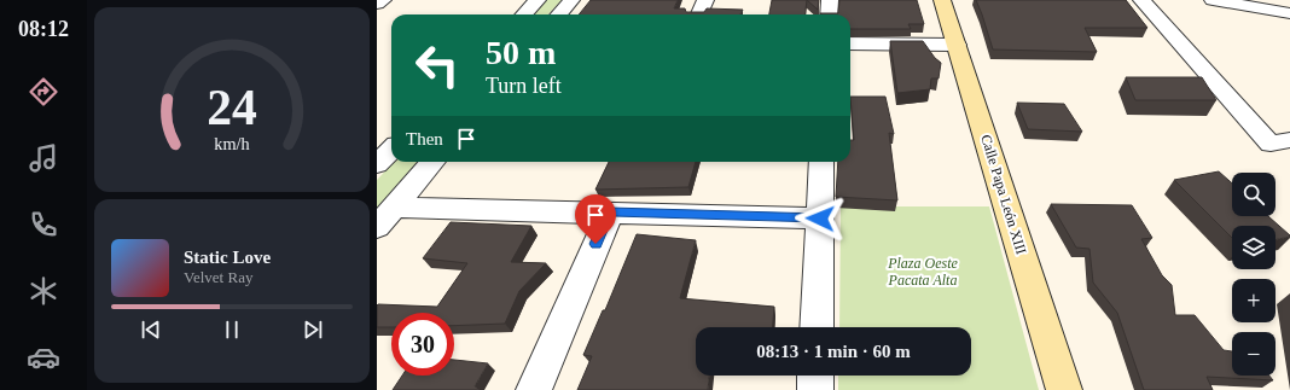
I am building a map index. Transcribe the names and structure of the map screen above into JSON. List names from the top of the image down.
{
  "streets": {
    "street": ["Calle Papa León XIII"]
  },
  "parks": ["Plaza Oeste Pacata Alta"],
  "page": {
    "tabs": "08:12",
    "turn": ["50 m", "Turn left"],
    "then": "Then",
    "map_buttons": ["+", "−"],
    "song": ["Static Love", "Velvet Ray"],
    "limit": "30",
    "trip": "08:13 · 1 min · 60 m",
    "gauge": ["24", "km/h"]
  }
}
